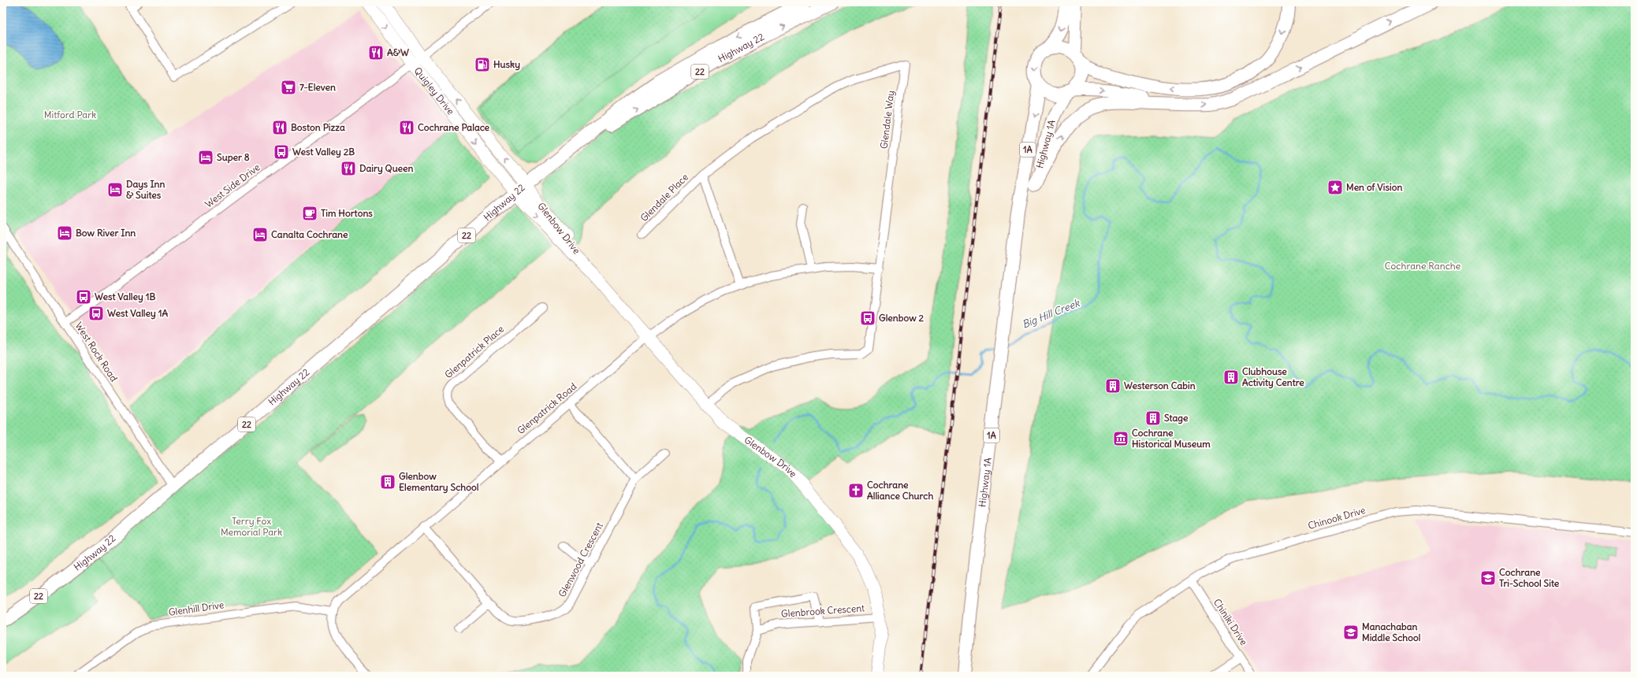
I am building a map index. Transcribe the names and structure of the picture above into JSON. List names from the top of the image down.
{
  "streets": {
    "main road": [
      "Highway 22",
      "22",
      "Highway 1A",
      "1A"
    ],
    "street": [
      "Quigley Drive",
      "Glendale Way",
      "West Side Drive",
      "Glendale Place",
      "Glenbow Drive",
      "West Rock Road",
      "Glenpatrick Place",
      "Glenpatrick Road",
      "Chinook Drive",
      "Glenwood Crescent",
      "Glenhill Drive",
      "Glenbrook Crescent",
      "Chiniki Drive"
    ]
  },
  "crossings": [
    ["Highway 22", "Quigley Drive"],
    ["Highway 22", "Glenbow Drive"],
    ["Highway 22", "West Rock Road"],
    ["Quigley Drive", "West Side Drive"],
    ["Quigley Drive", "Glenbow Drive"],
    ["Glendale Way", "Glendale Place"],
    ["Glendale Way", "Glenbow Drive"],
    ["Glendale Way", "Glenpatrick Road"],
    ["West Side Drive", "West Rock Road"],
    ["Glenbow Drive", "Glenpatrick Road"],
    ["Glenbow Drive", "Glenbrook Crescent"],
    ["Glenpatrick Place", "Glenpatrick Road"],
    ["Glenpatrick Road", "Glenwood Crescent"],
    ["Glenpatrick Road", "Glenhill Drive"],
    ["Chinook Drive", "Chiniki Drive"]
  ],
  "water": ["Big Hill Creek"],
  "parks": ["Mitford Park", "Cochrane Ranche", "Terry Fox Memorial Park"],
  "places": {
    "restaurant": [
      "A&W",
      "Boston Pizza",
      "Cochrane Palace",
      "Dairy Queen"
    ],
    "fuel station": ["Husky"],
    "supermarket": ["7-Eleven"],
    "bus stop": [
      "West Valley 2B",
      "West Valley 1B",
      "West Valley 1A",
      "Glenbow 2"
    ],
    "hotel": [
      "Super 8",
      "Days Inn & Suites",
      "Bow River Inn",
      "Canalta Cochrane"
    ],
    "place": ["Men of Vision"],
    "cafe": ["Tim Hortons"],
    "building": [
      "Clubhouse Activity Centre",
      "Westerson Cabin",
      "Stage",
      "Glenbow Elementary School"
    ],
    "museum": ["Cochrane Historical Museum"],
    "church": ["Cochrane Alliance Church"],
    "school or university": ["Cochrane Tri-School Site", "Manachaban Middle School"]
  }
}
